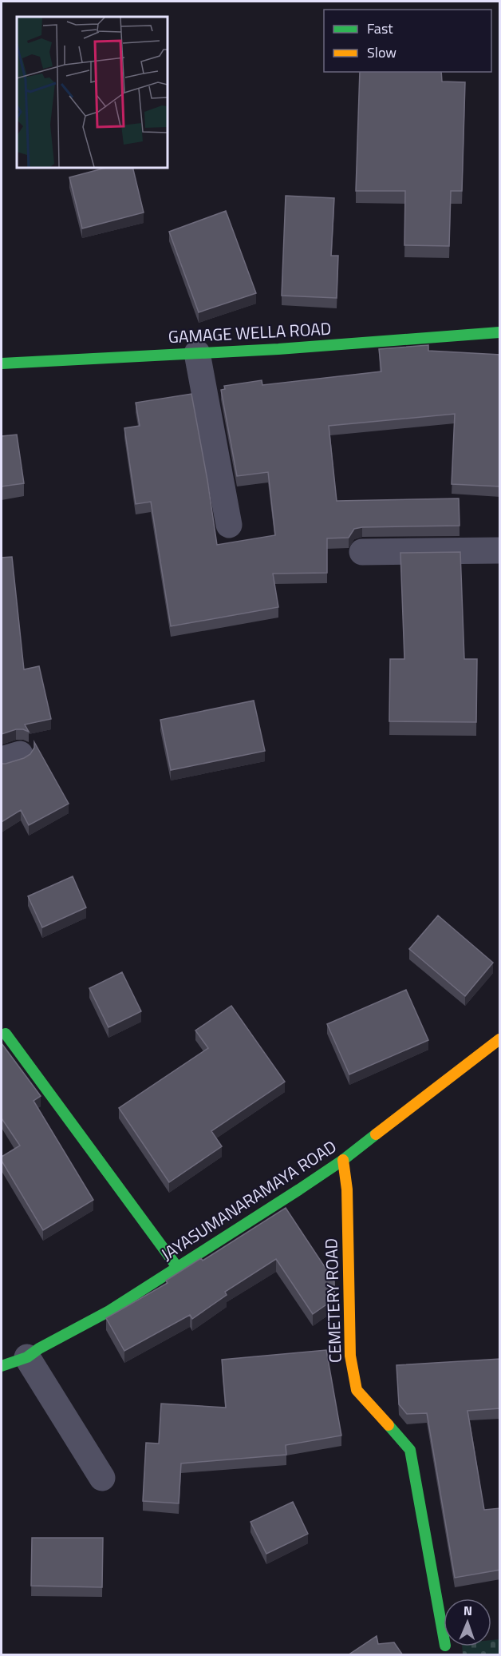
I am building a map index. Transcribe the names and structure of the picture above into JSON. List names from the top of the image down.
{
  "streets": {
    "street": ["GAMAGE WELLA ROAD", "JAYASUMANARAMAYA ROAD", "CEMETERY ROAD"]
  },
  "crossings": [
    ["JAYASUMANARAMAYA ROAD", "CEMETERY ROAD"]
  ],
  "legend": ["Fast", "Slow"],
  "north": "top"
}
